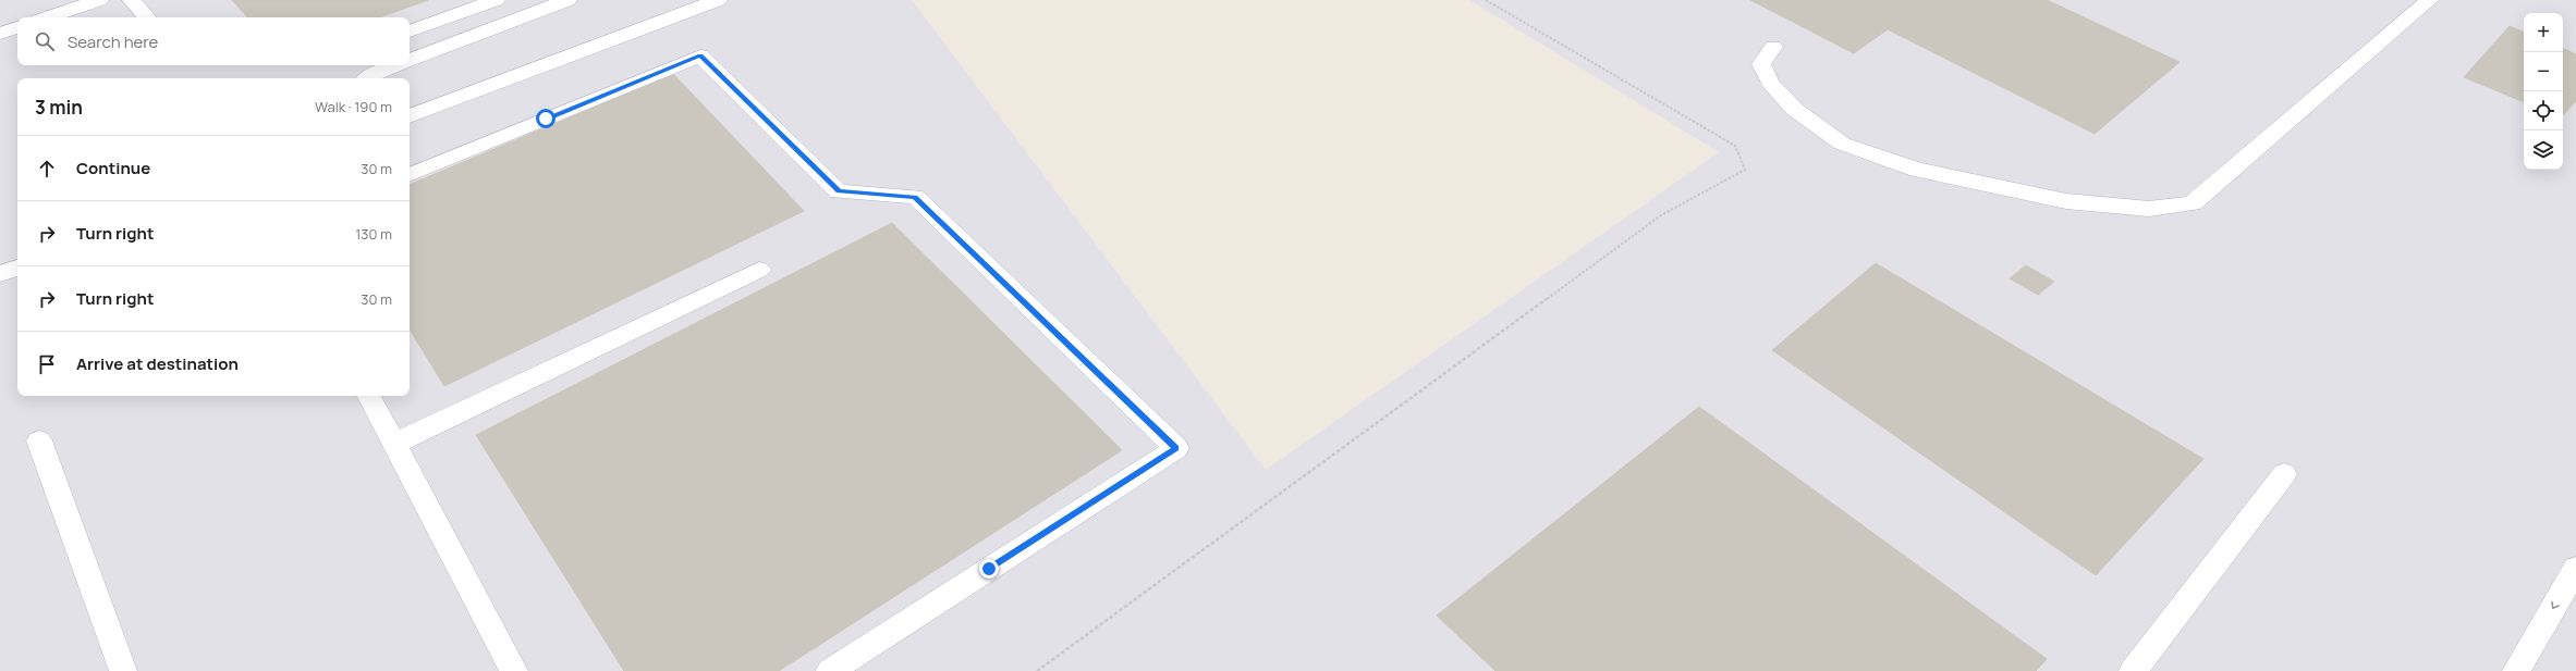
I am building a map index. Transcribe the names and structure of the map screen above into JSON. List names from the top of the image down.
{
  "page": {
    "map_buttons": ["+", "−"],
    "search": "Search here",
    "heading": ["3 min", "Walk · 190 m"],
    "list": [
      ["Continue", "30 m"],
      ["Turn right", "130 m"],
      ["Turn right", "30 m"],
      "Arrive at destination"
    ]
  }
}
